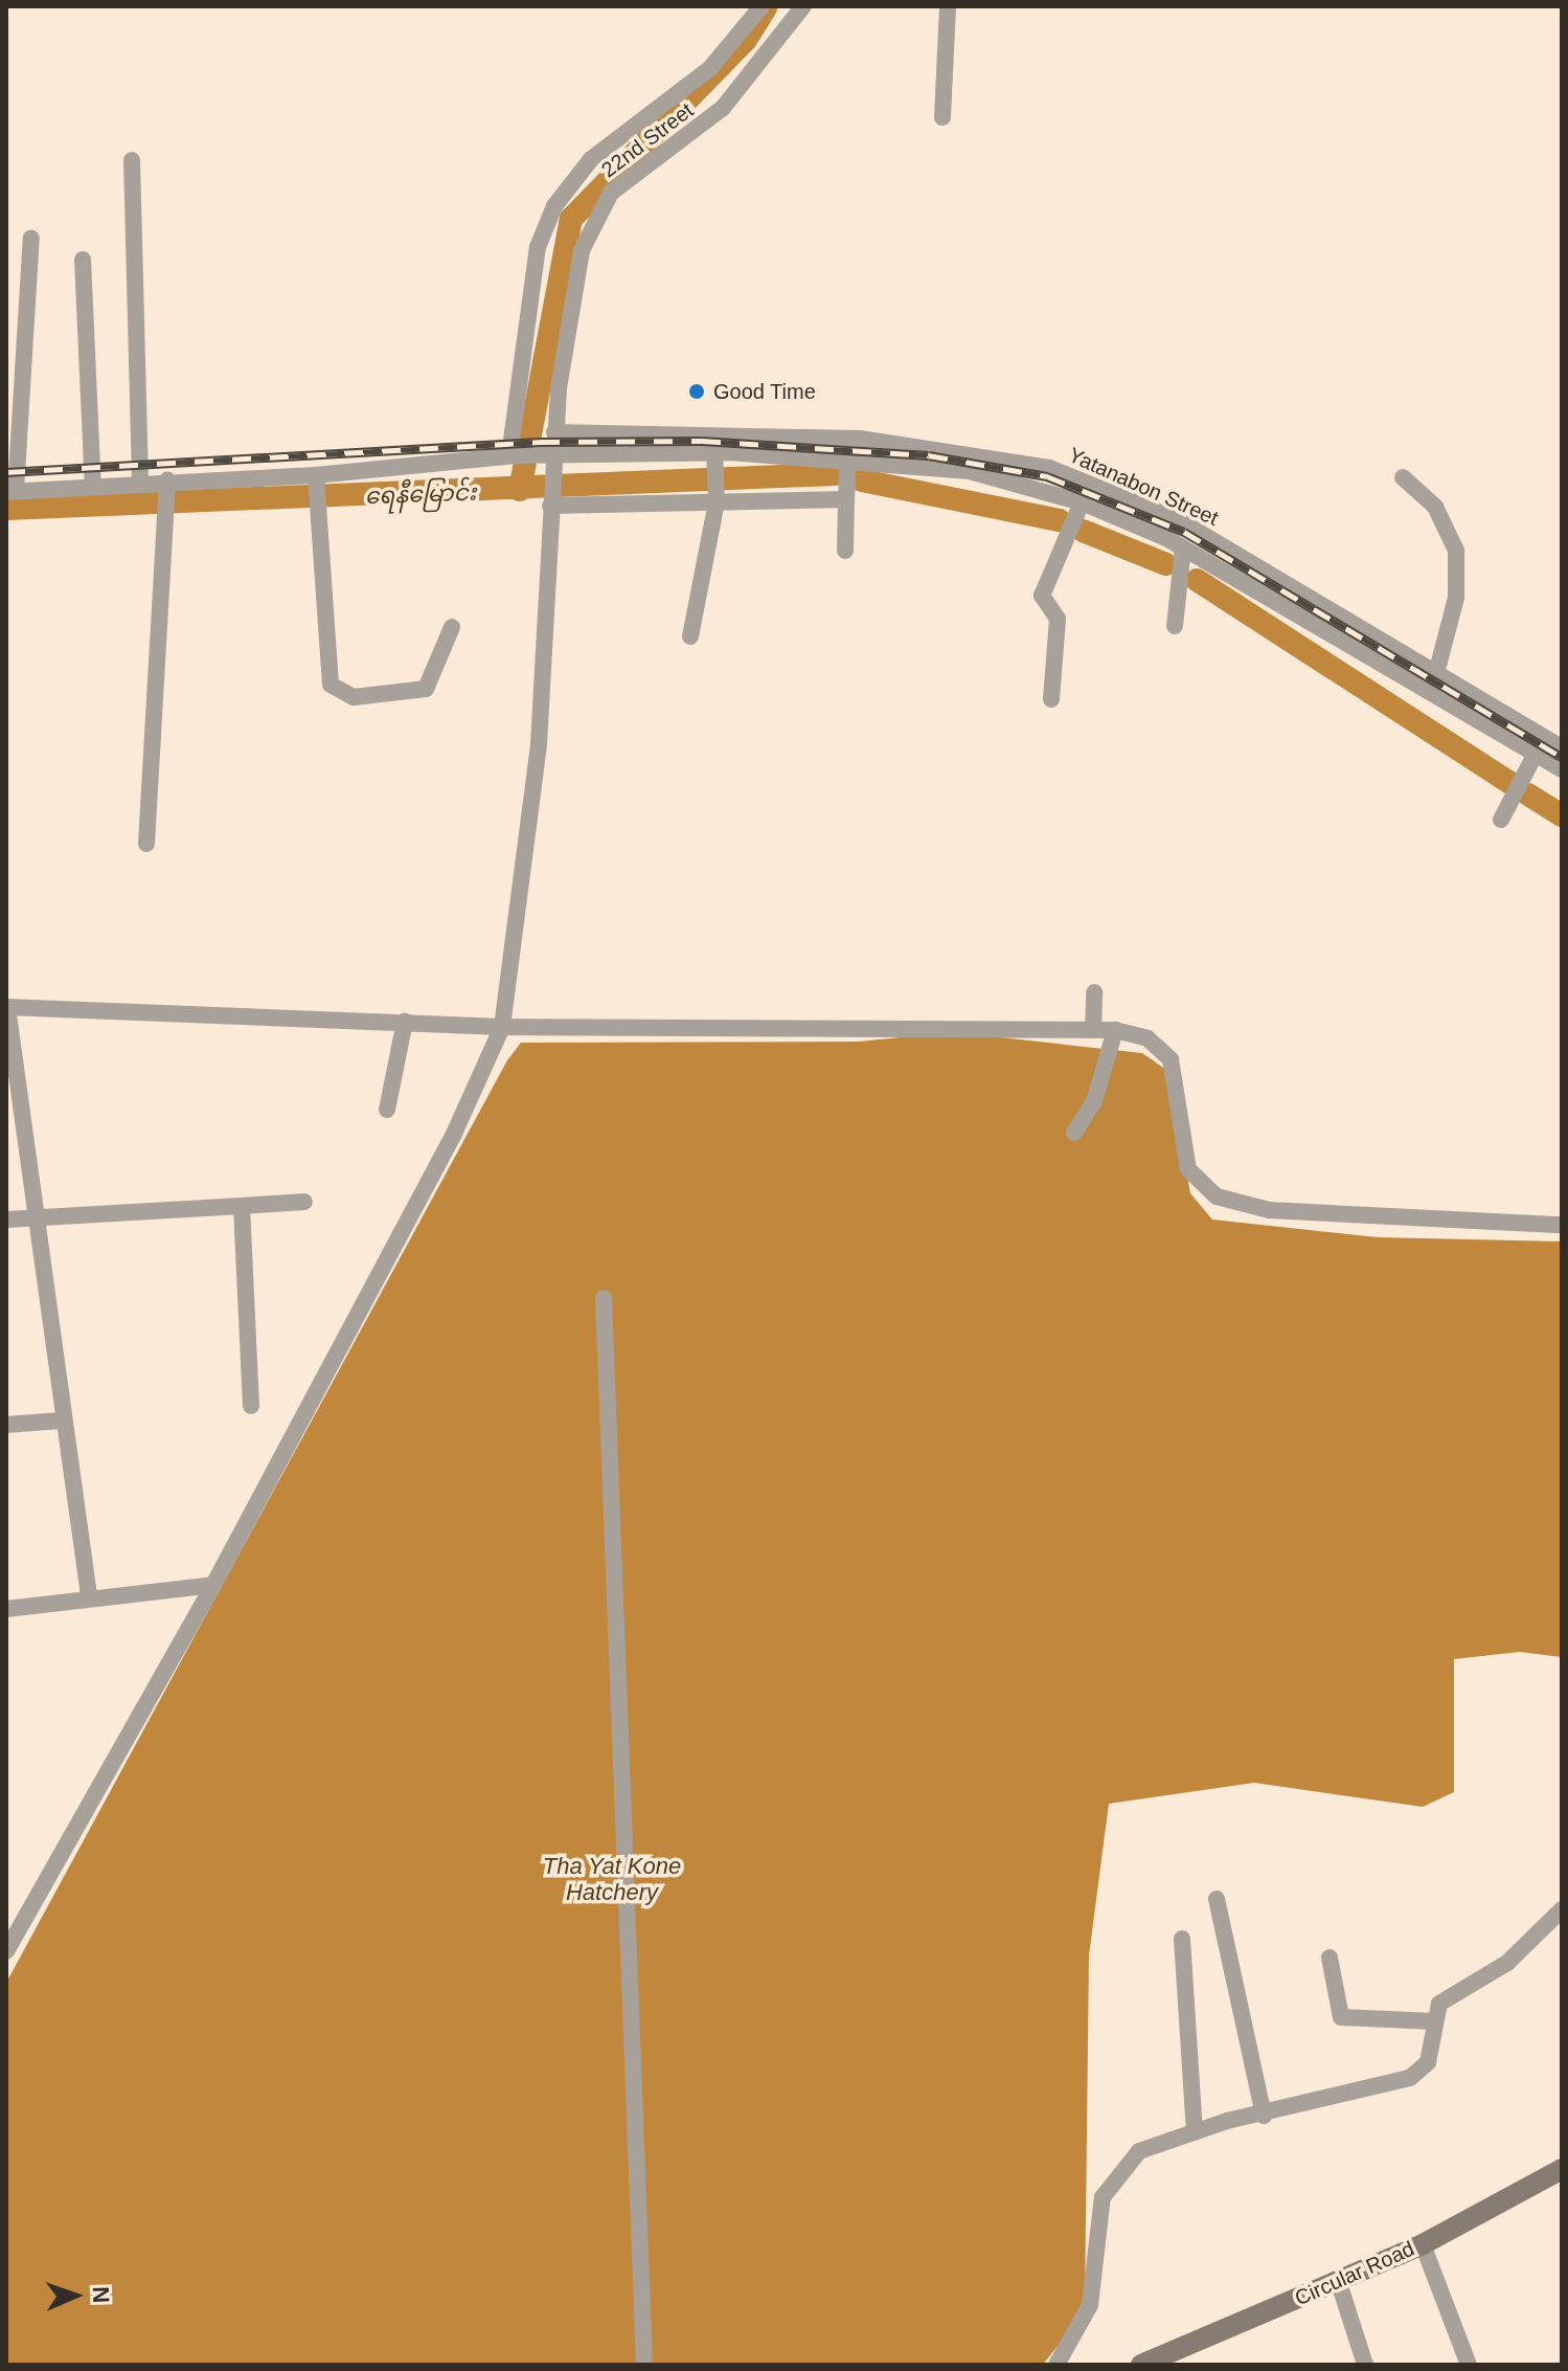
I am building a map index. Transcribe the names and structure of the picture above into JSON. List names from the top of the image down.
{
  "streets": {
    "street": ["22nd Street", "Yatanabon Street", "Circular Road"]
  },
  "crossings": [
    ["22nd Street", "Yatanabon Street"]
  ],
  "water": ["ရေနီမြောင်း", "Tha Yat Kone Hatchery"],
  "places": ["Good Time"],
  "north": "right"
}
